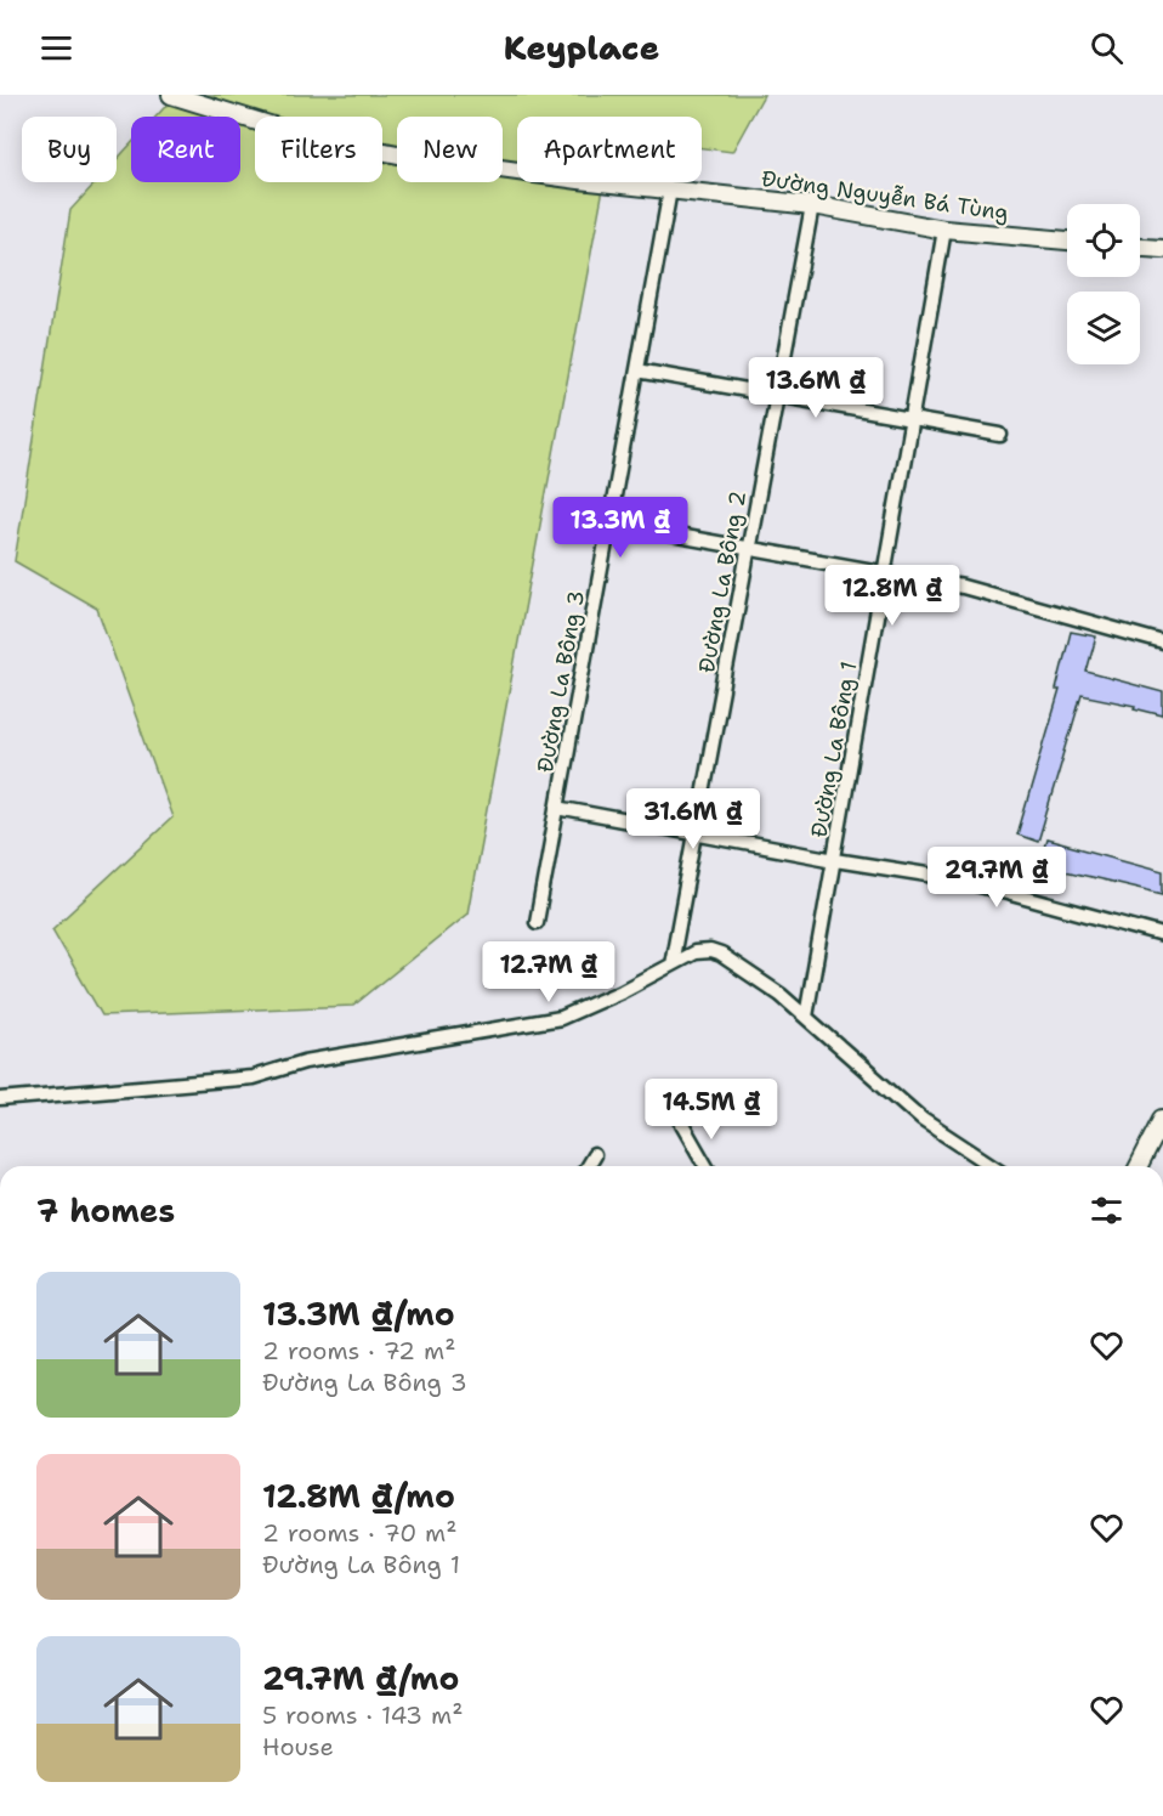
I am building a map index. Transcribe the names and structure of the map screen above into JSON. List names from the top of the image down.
{
  "streets": {
    "main road": ["Đường Nguyễn Bá Tùng"],
    "street": ["Đường La Bông 2", "Đường La Bông 3", "Đường La Bông 1"]
  },
  "crossings": [
    ["Đường Nguyễn Bá Tùng", "Đường La Bông 2"],
    ["Đường Nguyễn Bá Tùng", "Đường La Bông 3"],
    ["Đường Nguyễn Bá Tùng", "Đường La Bông 1"]
  ],
  "page": {
    "header": "Keyplace",
    "chip": [
      "Buy",
      "Rent",
      "Filters",
      "New",
      "Apartment"
    ],
    "price": [
      "13.6M ₫",
      "13.3M ₫",
      "12.8M ₫",
      "31.6M ₫",
      "29.7M ₫",
      "12.7M ₫",
      "14.5M ₫"
    ],
    "heading": "7 homes",
    "list": [
      {
        "name": "13.3M ₫/mo",
        "note": "2 rooms · 72 m² · Đường La Bông 3"
      },
      {
        "name": "12.8M ₫/mo",
        "note": "2 rooms · 70 m² · Đường La Bông 1"
      },
      {
        "name": "29.7M ₫/mo",
        "note": "5 rooms · 143 m² · House"
      }
    ]
  }
}
